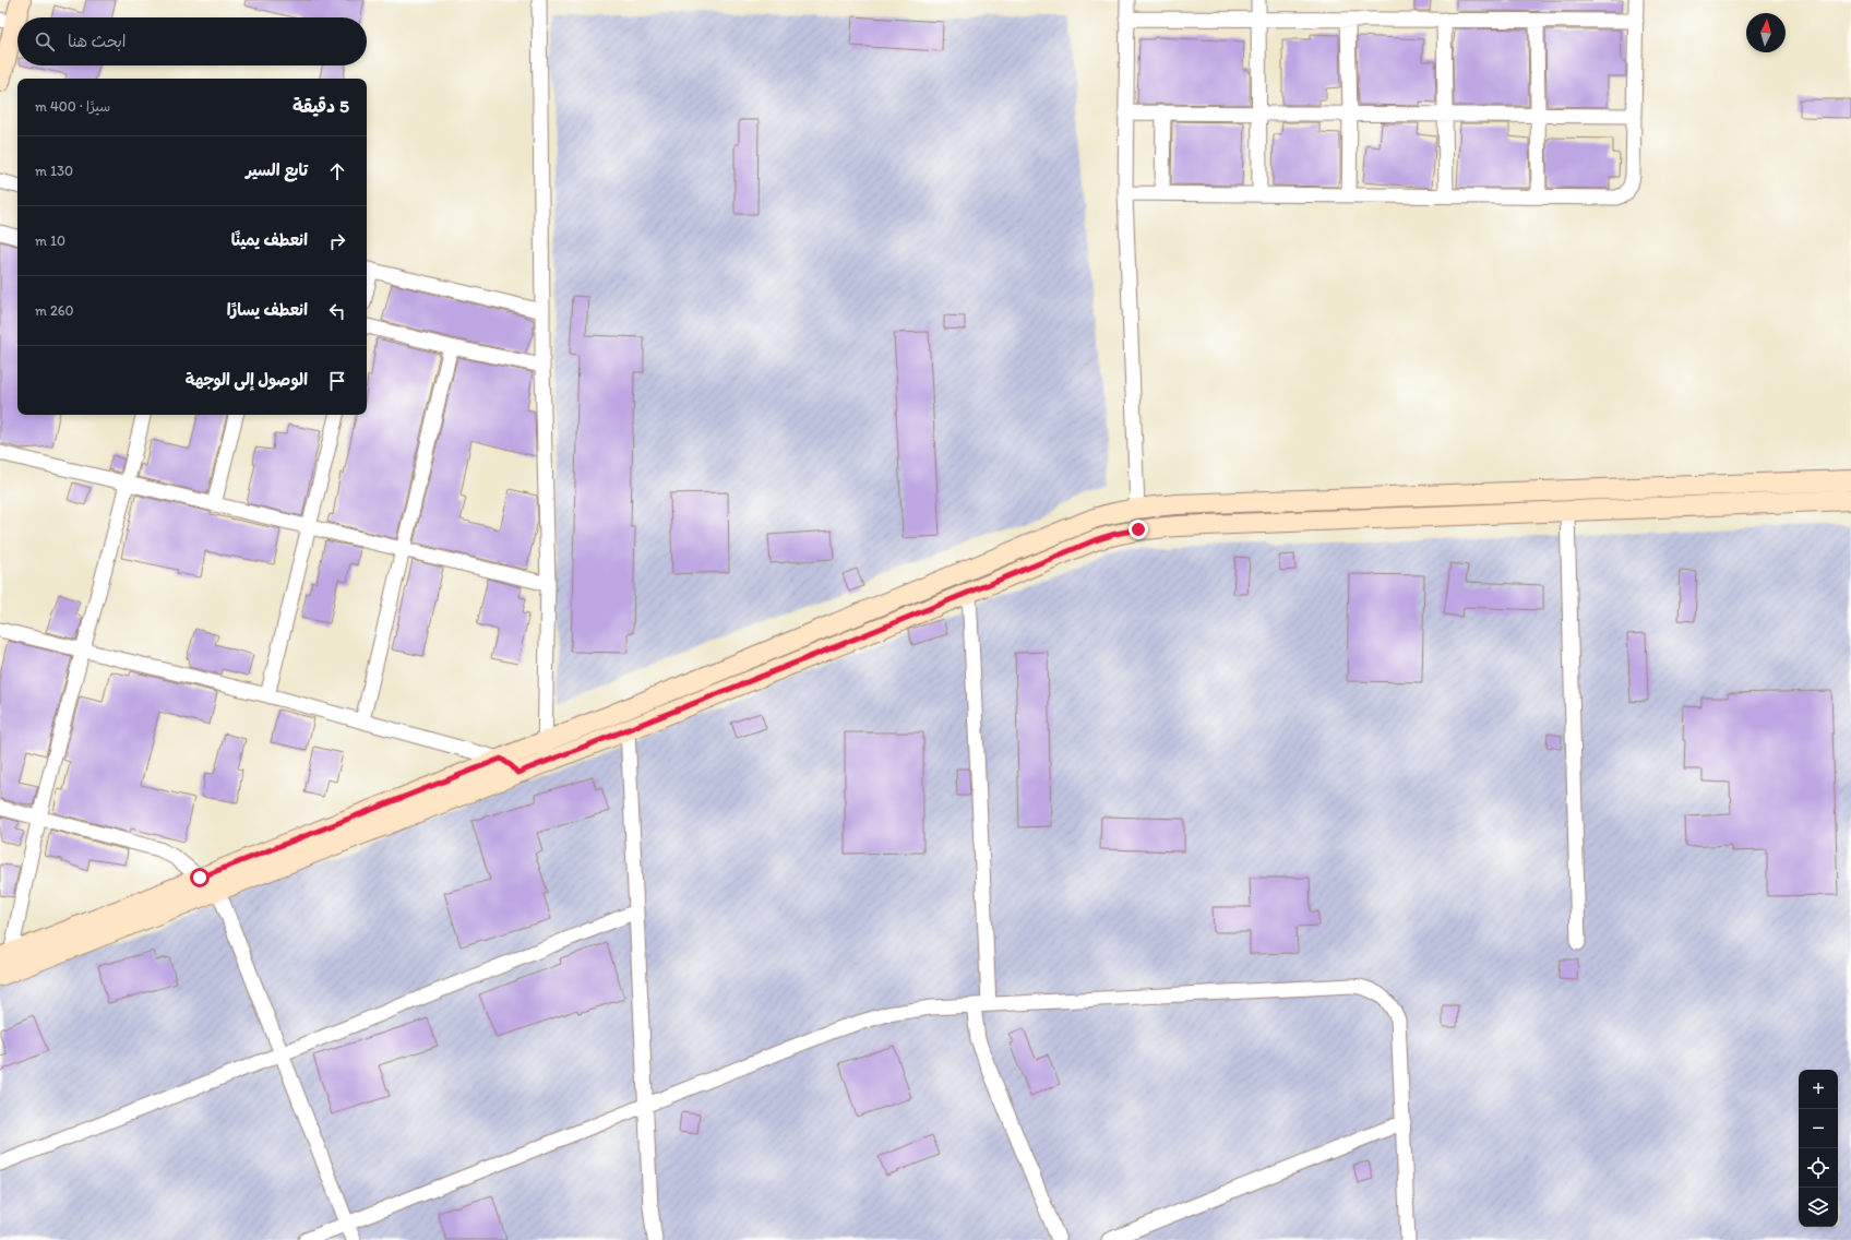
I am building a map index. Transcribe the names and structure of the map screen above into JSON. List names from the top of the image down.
{
  "north": "top",
  "page": {
    "search": "ابحث هنا",
    "heading": ["5 دقيقة", "سيرًا · 400 m"],
    "list": [
      ["تابع السير", "130 m"],
      ["انعطف يمينًا", "10 m"],
      ["انعطف يسارًا", "260 m"],
      "الوصول إلى الوجهة"
    ],
    "map_buttons": ["+", "−"]
  }
}
